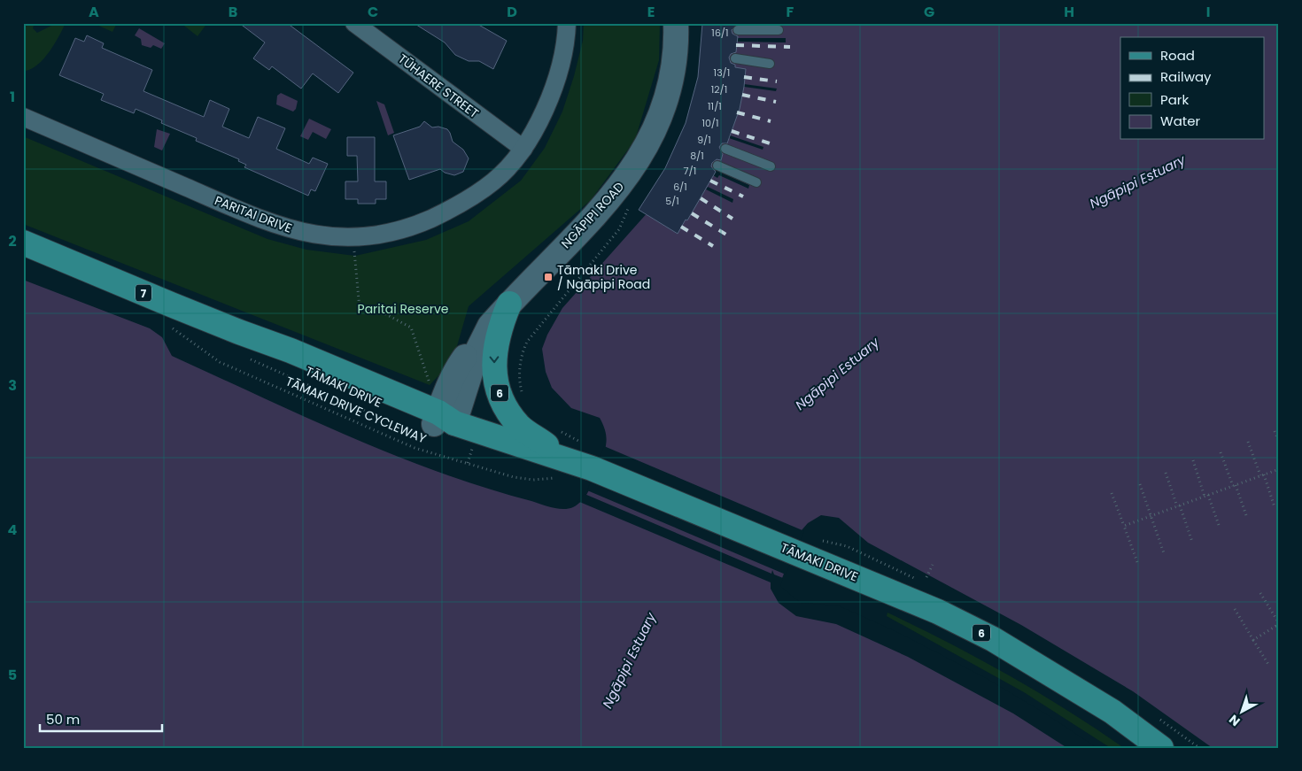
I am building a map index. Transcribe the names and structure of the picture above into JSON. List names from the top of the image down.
{
  "streets": {
    "main road": [
      "NGĀPIPI ROAD",
      "7",
      "TĀMAKI DRIVE",
      "6"
    ],
    "street": ["TŪHAERE STREET", "PARITAI DRIVE"],
    "path": ["TĀMAKI DRIVE CYCLEWAY"]
  },
  "crossings": [
    ["TŪHAERE STREET", "PARITAI DRIVE"],
    ["NGĀPIPI ROAD", "TĀMAKI DRIVE"],
    ["NGĀPIPI ROAD", "6"],
    ["TĀMAKI DRIVE", "6"],
    ["TĀMAKI DRIVE", "TĀMAKI DRIVE CYCLEWAY"],
    ["6", "TĀMAKI DRIVE CYCLEWAY"]
  ],
  "water": ["Ngāpipi Estuary"],
  "parks": ["Paritai Reserve"],
  "places": {
    "transit": ["Tāmaki Drive / Ngāpipi Road"]
  },
  "house_numbers": [
    "16/1",
    "13/1",
    "12/1",
    "11/1",
    "10/1",
    "9/1",
    "8/1",
    "7/1",
    "6/1",
    "5/1"
  ],
  "legend": [
    "Road",
    "Railway",
    "Park",
    "Water"
  ],
  "scale_bar": "50 m",
  "north": "bottom left",
  "grid": {
    "columns": [
      "A",
      "B",
      "C",
      "D",
      "E",
      "F",
      "G",
      "H",
      "I"
    ],
    "rows": [
      "1",
      "2",
      "3",
      "4",
      "5"
    ]
  }
}
